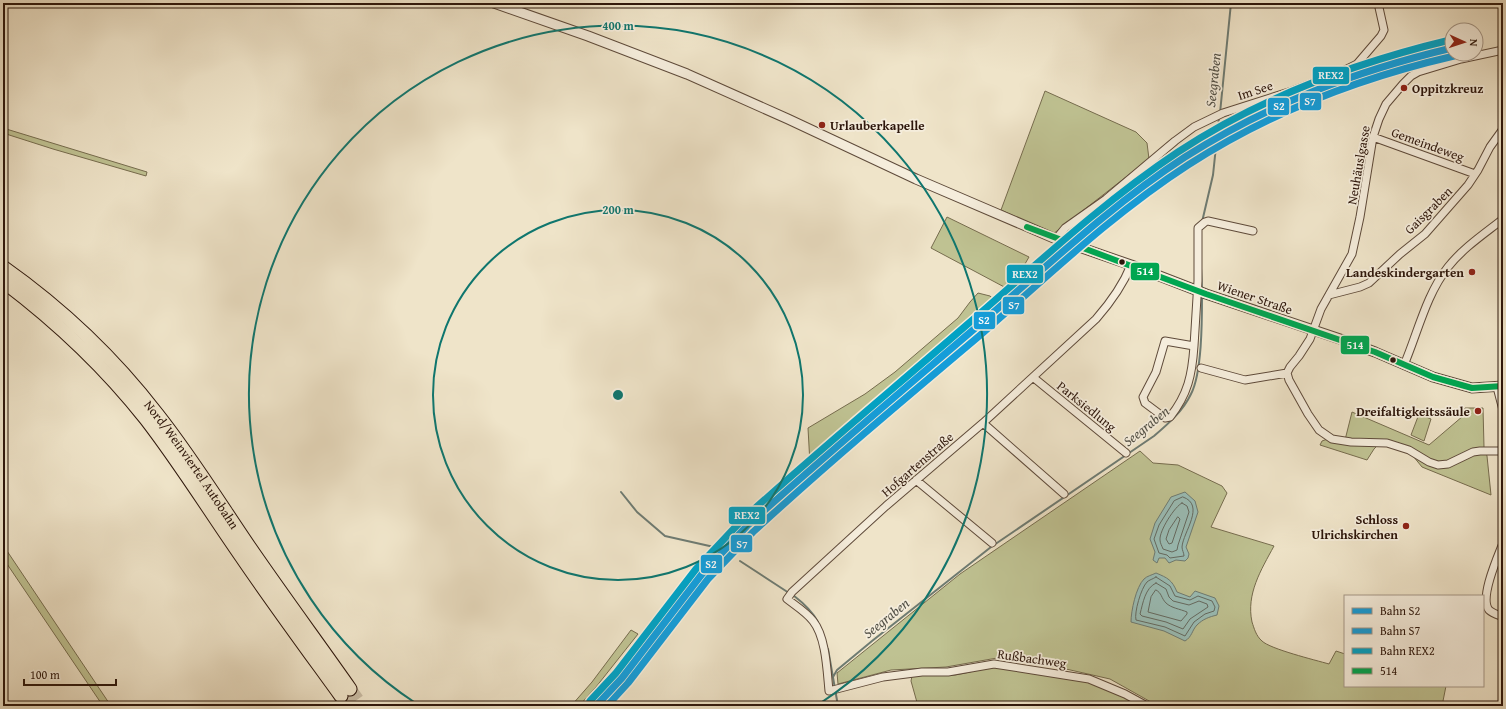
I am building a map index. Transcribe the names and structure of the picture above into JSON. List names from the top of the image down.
{
  "streets": {
    "highway": ["Nord/Weinviertel Autobahn"],
    "street": [
      "Im See",
      "Gemeindeweg",
      "Neuhäuslgasse",
      "Gaisgraben",
      "Wiener Straße",
      "Parksiedlung",
      "Hofgartenstraße",
      "Rußbachweg"
    ]
  },
  "crossings": [
    ["Im See", "Wiener Straße"],
    ["Gemeindeweg", "Neuhäuslgasse"],
    ["Gemeindeweg", "Gaisgraben"],
    ["Neuhäuslgasse", "Gaisgraben"],
    ["Neuhäuslgasse", "Wiener Straße"],
    ["Wiener Straße", "Hofgartenstraße"],
    ["Parksiedlung", "Hofgartenstraße"],
    ["Hofgartenstraße", "Rußbachweg"]
  ],
  "water": ["Seegraben"],
  "places": [
    "Oppitzkreuz",
    "Urlauberkapelle",
    "Landeskindergarten",
    "Dreifaltigkeitssäule",
    "Schloss Ulrichskirchen"
  ],
  "lines": [
    "rail line REX2",
    "rail line S2",
    "rail line S7",
    "transit line 514"
  ],
  "legend": [
    "Bahn S2",
    "Bahn S7",
    "Bahn REX2",
    "514"
  ],
  "scale_bar": "100 m",
  "north": "right",
  "rings": ["400 m", "200 m"]
}
